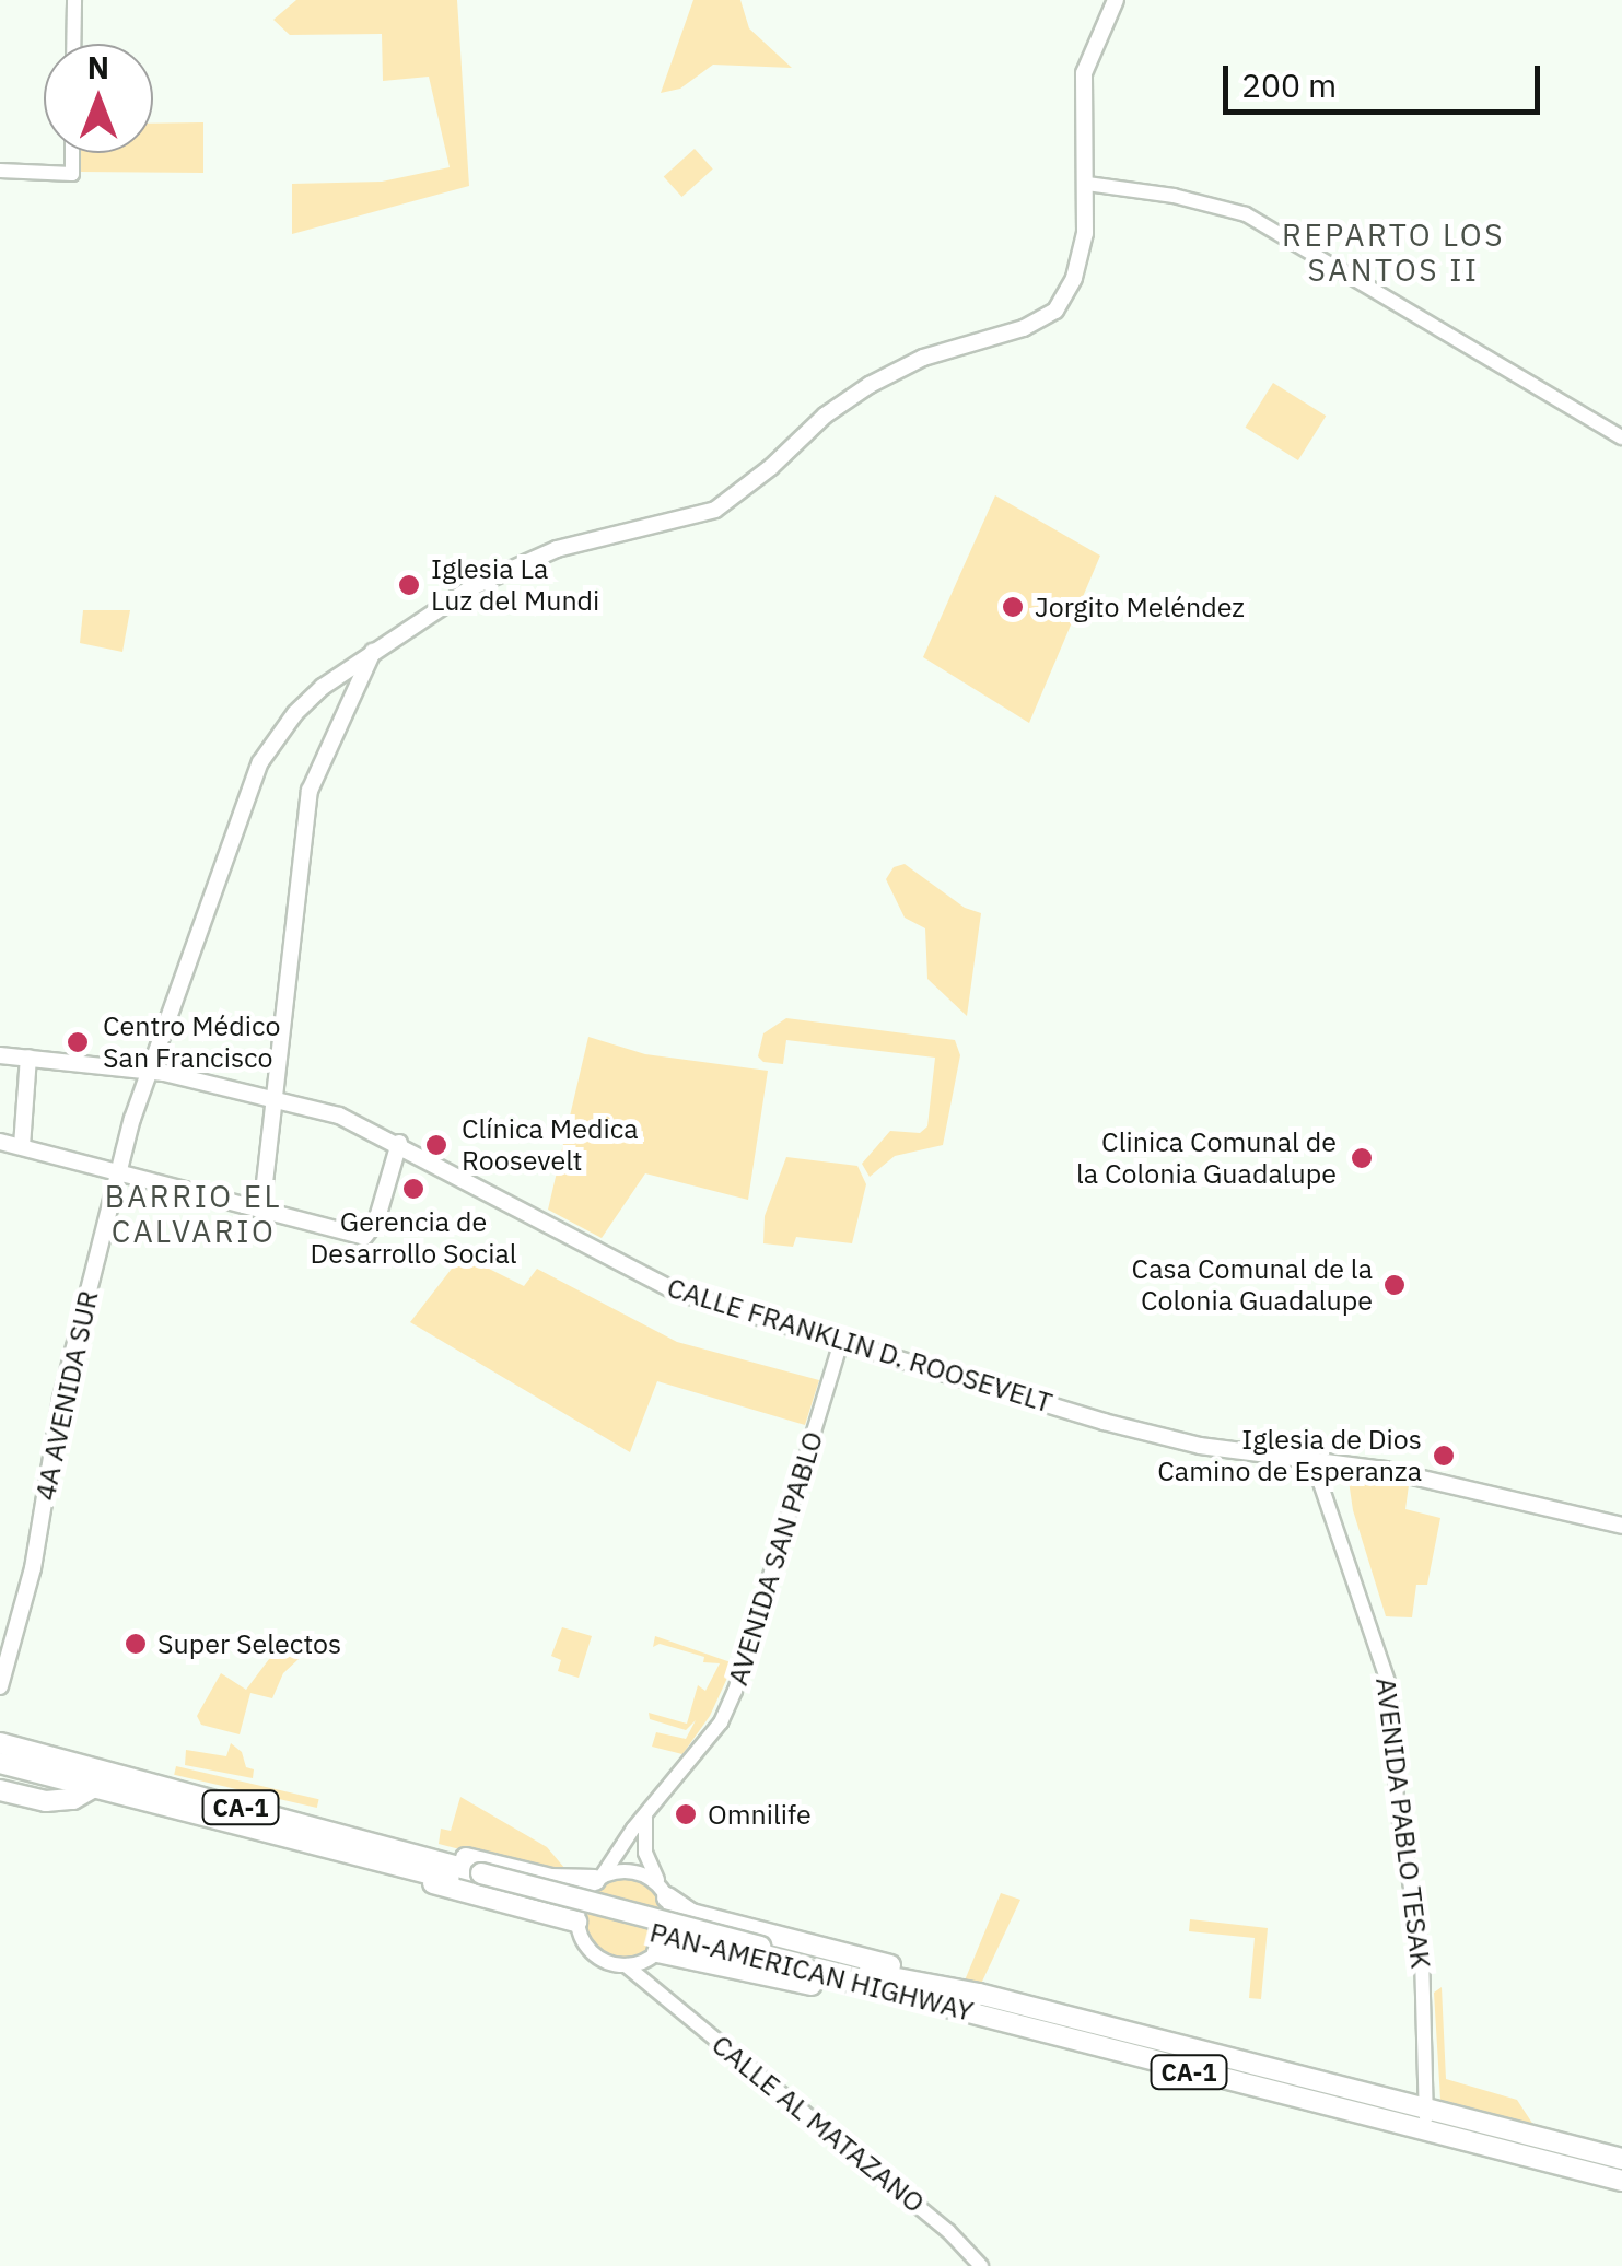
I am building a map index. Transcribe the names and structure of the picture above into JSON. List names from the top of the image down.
{
  "streets": {
    "highway": ["CA-1", "PAN-AMERICAN HIGHWAY"],
    "main road": ["CALLE FRANKLIN D. ROOSEVELT", "4A AVENIDA SUR"],
    "street": ["AVENIDA SAN PABLO", "AVENIDA PABLO TESAK", "CALLE AL MATAZANO"]
  },
  "crossings": [
    ["CALLE FRANKLIN D. ROOSEVELT", "4A AVENIDA SUR"],
    ["CALLE FRANKLIN D. ROOSEVELT", "AVENIDA SAN PABLO"],
    ["CALLE FRANKLIN D. ROOSEVELT", "AVENIDA PABLO TESAK"],
    ["AVENIDA SAN PABLO", "CALLE AL MATAZANO"],
    ["AVENIDA PABLO TESAK", "PAN-AMERICAN HIGHWAY"]
  ],
  "districts": ["REPARTO LOS SANTOS II", "BARRIO EL CALVARIO"],
  "places": [
    "Iglesia La Luz del Mundi",
    "Jorgito Meléndez",
    "Centro Médico San Francisco",
    "Clínica Medica Roosevelt",
    "Clinica Comunal de la Colonia Guadalupe",
    "Gerencia de Desarrollo Social",
    "Casa Comunal de la Colonia Guadalupe",
    "Iglesia de Dios Camino de Esperanza",
    "Super Selectos",
    "Omnilife"
  ],
  "scale_bar": "200 m",
  "north": "top"
}
